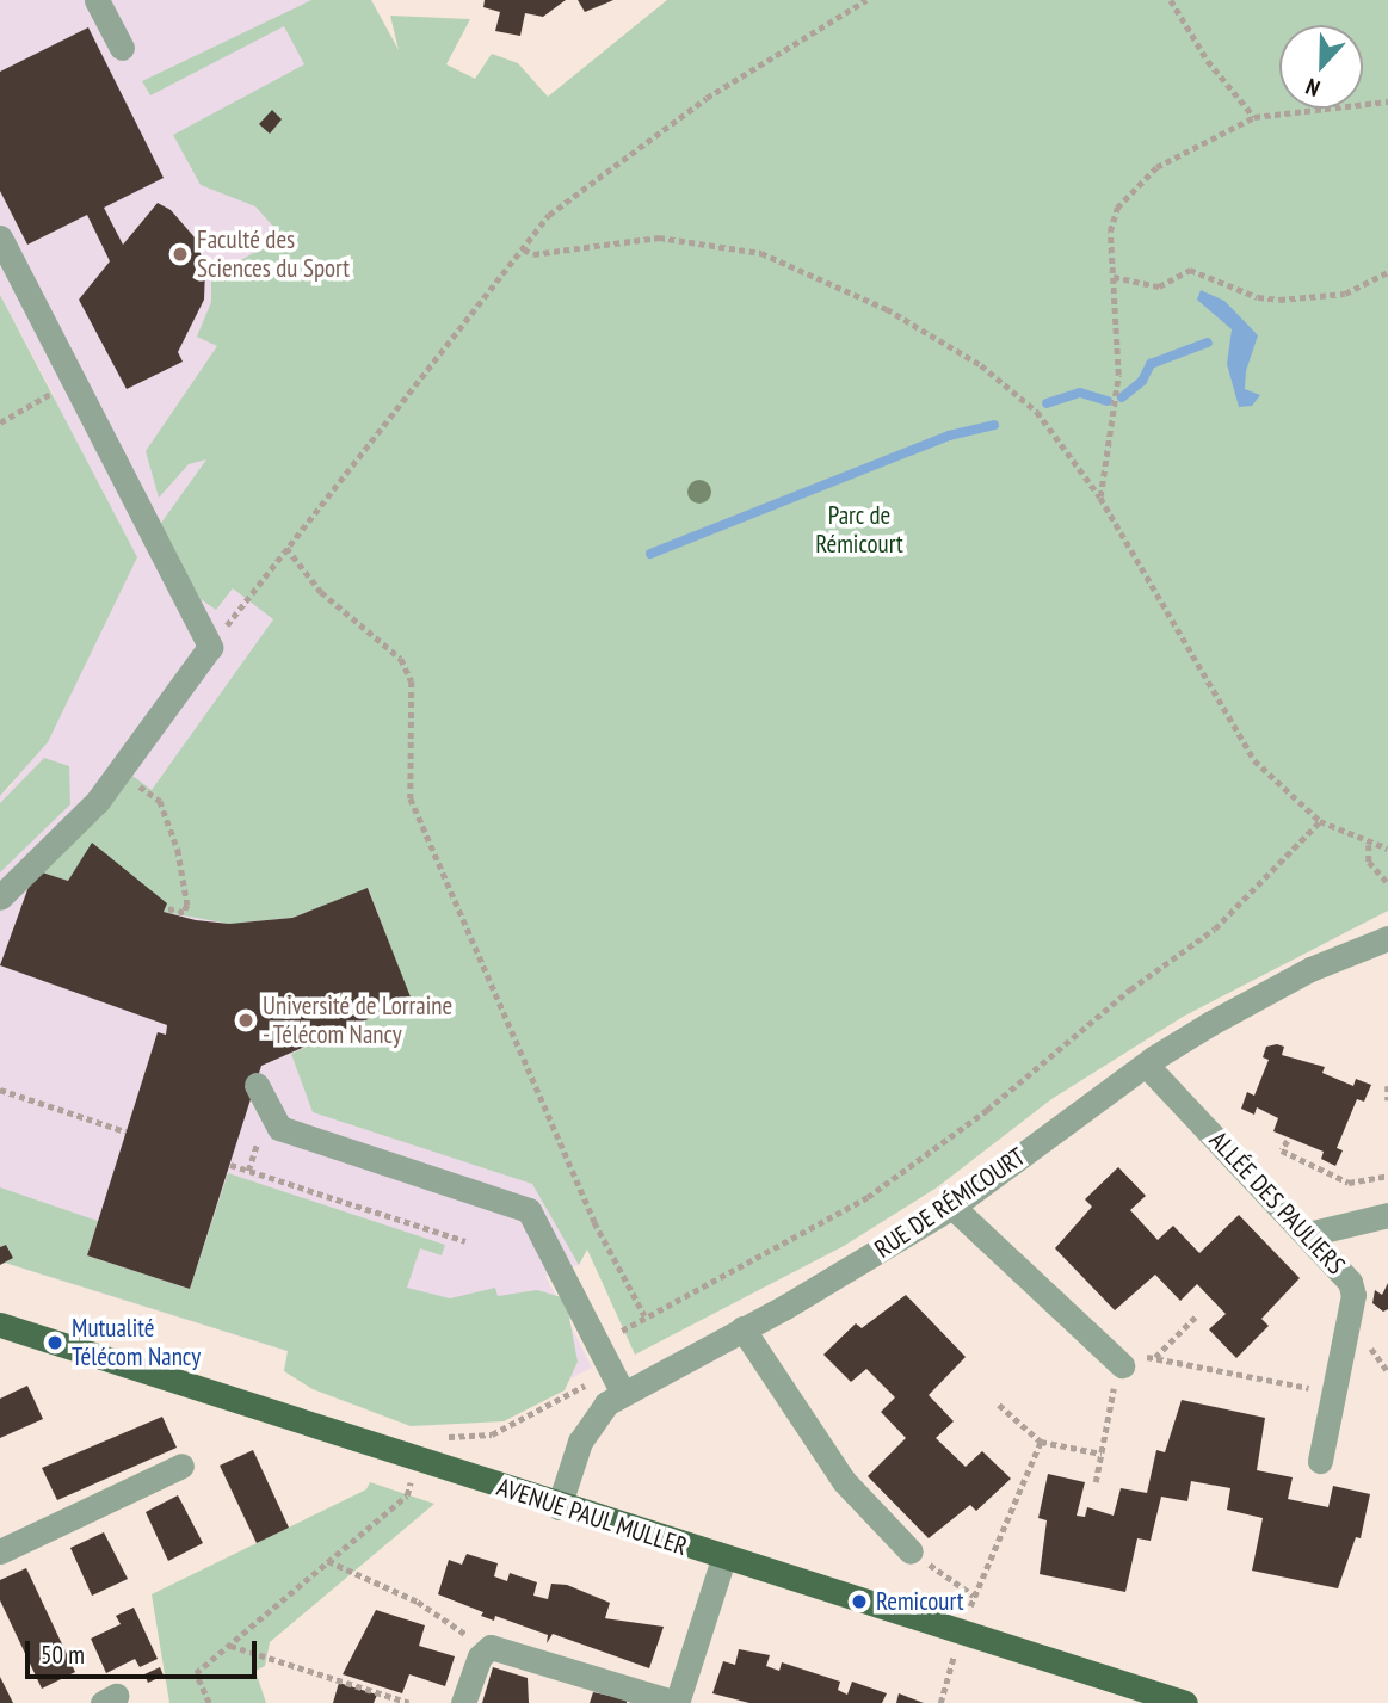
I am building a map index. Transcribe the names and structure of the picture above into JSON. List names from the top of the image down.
{
  "streets": {
    "main road": ["AVENUE PAUL MULLER"],
    "street": ["RUE DE RÉMICOURT", "ALLÉE DES PAULIERS"]
  },
  "crossings": [
    ["RUE DE RÉMICOURT", "ALLÉE DES PAULIERS"],
    ["RUE DE RÉMICOURT", "AVENUE PAUL MULLER"]
  ],
  "parks": ["Parc de Rémicourt"],
  "places": [
    "Faculté des Sciences du Sport",
    "Université de Lorraine - Télécom Nancy",
    "Mutualité Télécom Nancy",
    "Remicourt"
  ],
  "scale_bar": "50 m",
  "north": "bottom"
}
